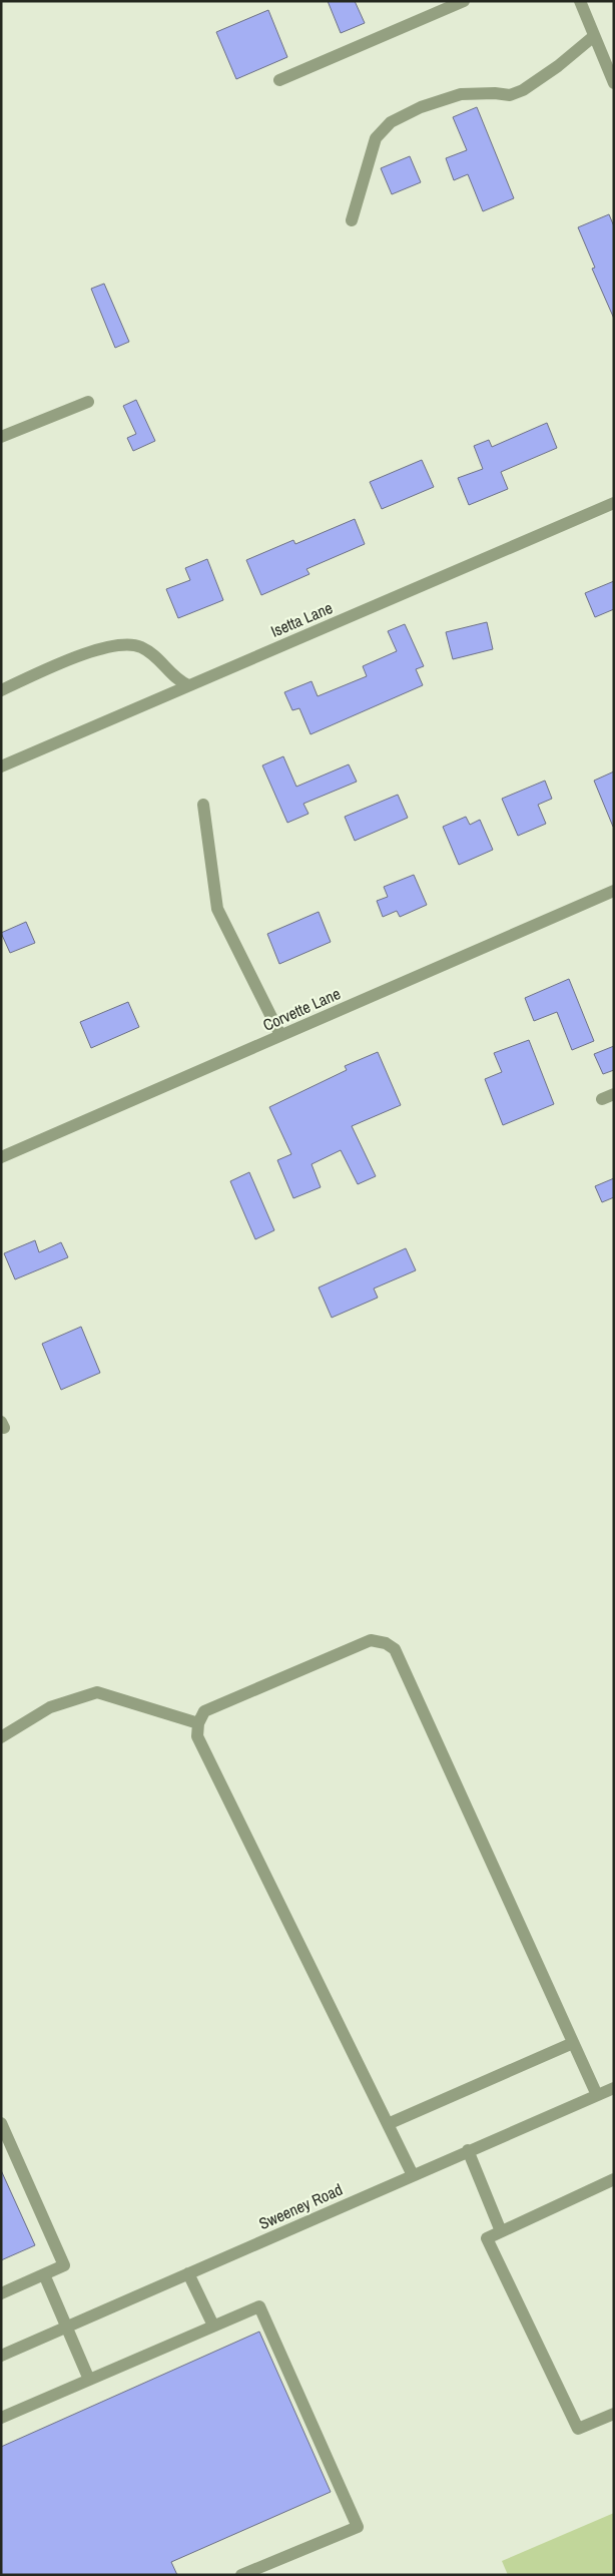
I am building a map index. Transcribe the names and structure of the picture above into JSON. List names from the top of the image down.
{
  "streets": {
    "street": ["Isetta Lane", "Corvette Lane", "Sweeney Road"]
  }
}
